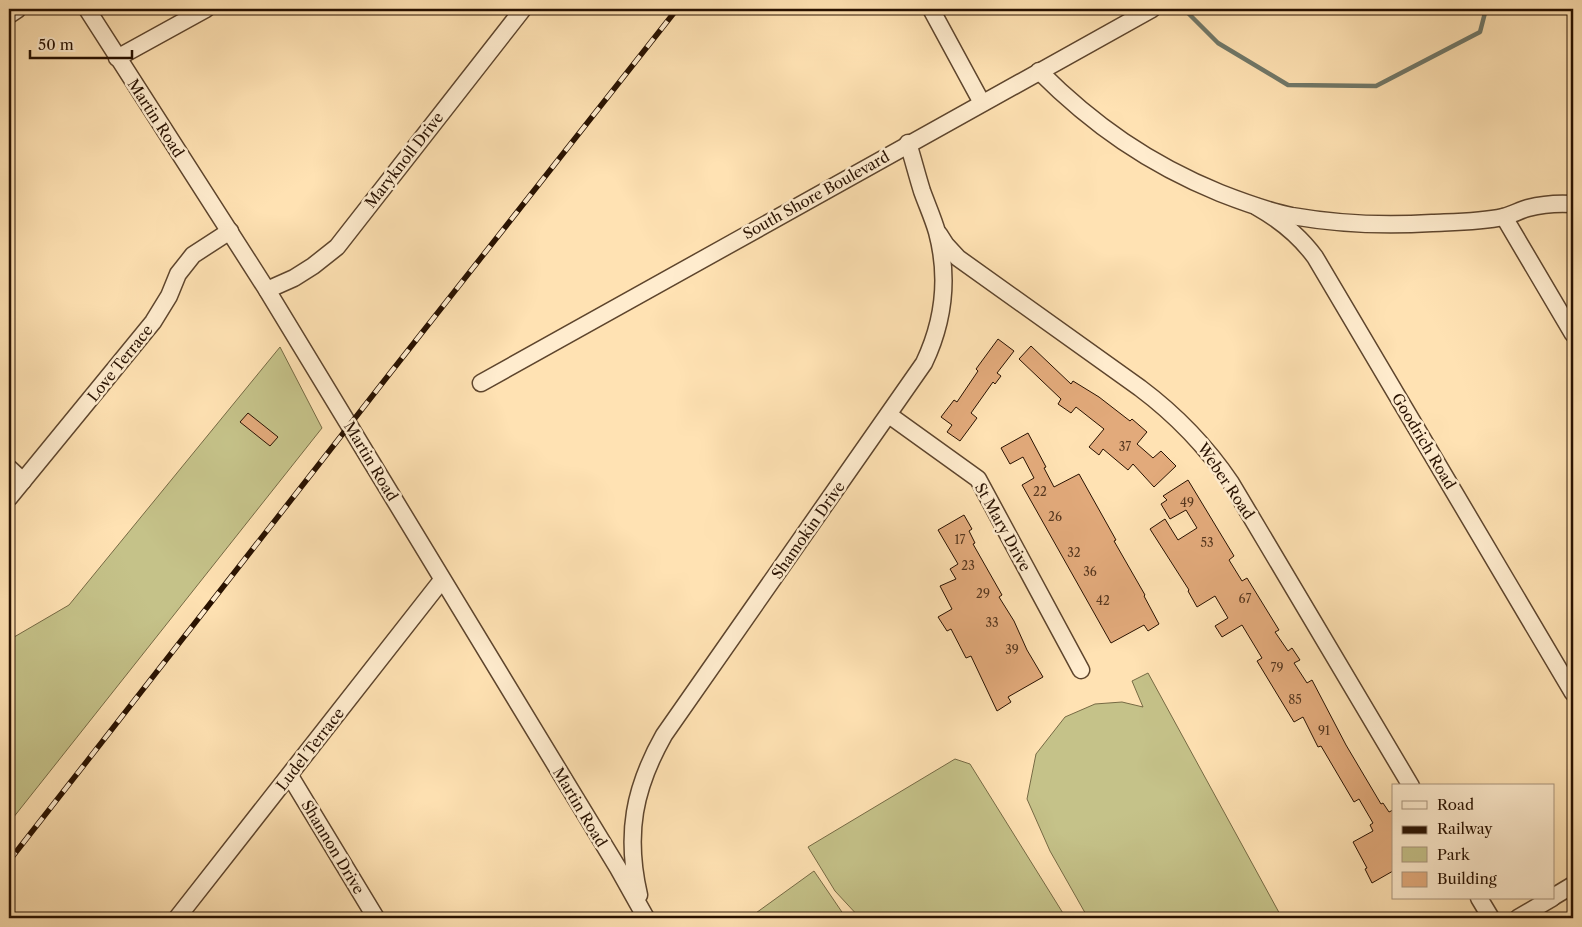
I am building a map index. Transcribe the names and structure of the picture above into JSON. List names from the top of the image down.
{
  "streets": {
    "street": [
      "Martin Road",
      "Maryknoll Drive",
      "South Shore Boulevard",
      "Love Terrace",
      "Goodrich Road",
      "Weber Road",
      "St Mary Drive",
      "Shamokin Drive",
      "Ludel Terrace",
      "Shannon Drive"
    ]
  },
  "crossings": [
    ["Martin Road", "Maryknoll Drive"],
    ["Martin Road", "Love Terrace"],
    ["Martin Road", "Shamokin Drive"],
    ["Martin Road", "Ludel Terrace"],
    ["South Shore Boulevard", "Shamokin Drive"],
    ["Weber Road", "Shamokin Drive"],
    ["St Mary Drive", "Shamokin Drive"],
    ["Ludel Terrace", "Shannon Drive"]
  ],
  "house_numbers": [
    "37",
    "22",
    "49",
    "26",
    "17",
    "53",
    "32",
    "23",
    "36",
    "29",
    "67",
    "42",
    "33",
    "39",
    "79",
    "85",
    "91"
  ],
  "legend": [
    "Road",
    "Railway",
    "Park",
    "Building"
  ],
  "scale_bar": "50 m"
}
